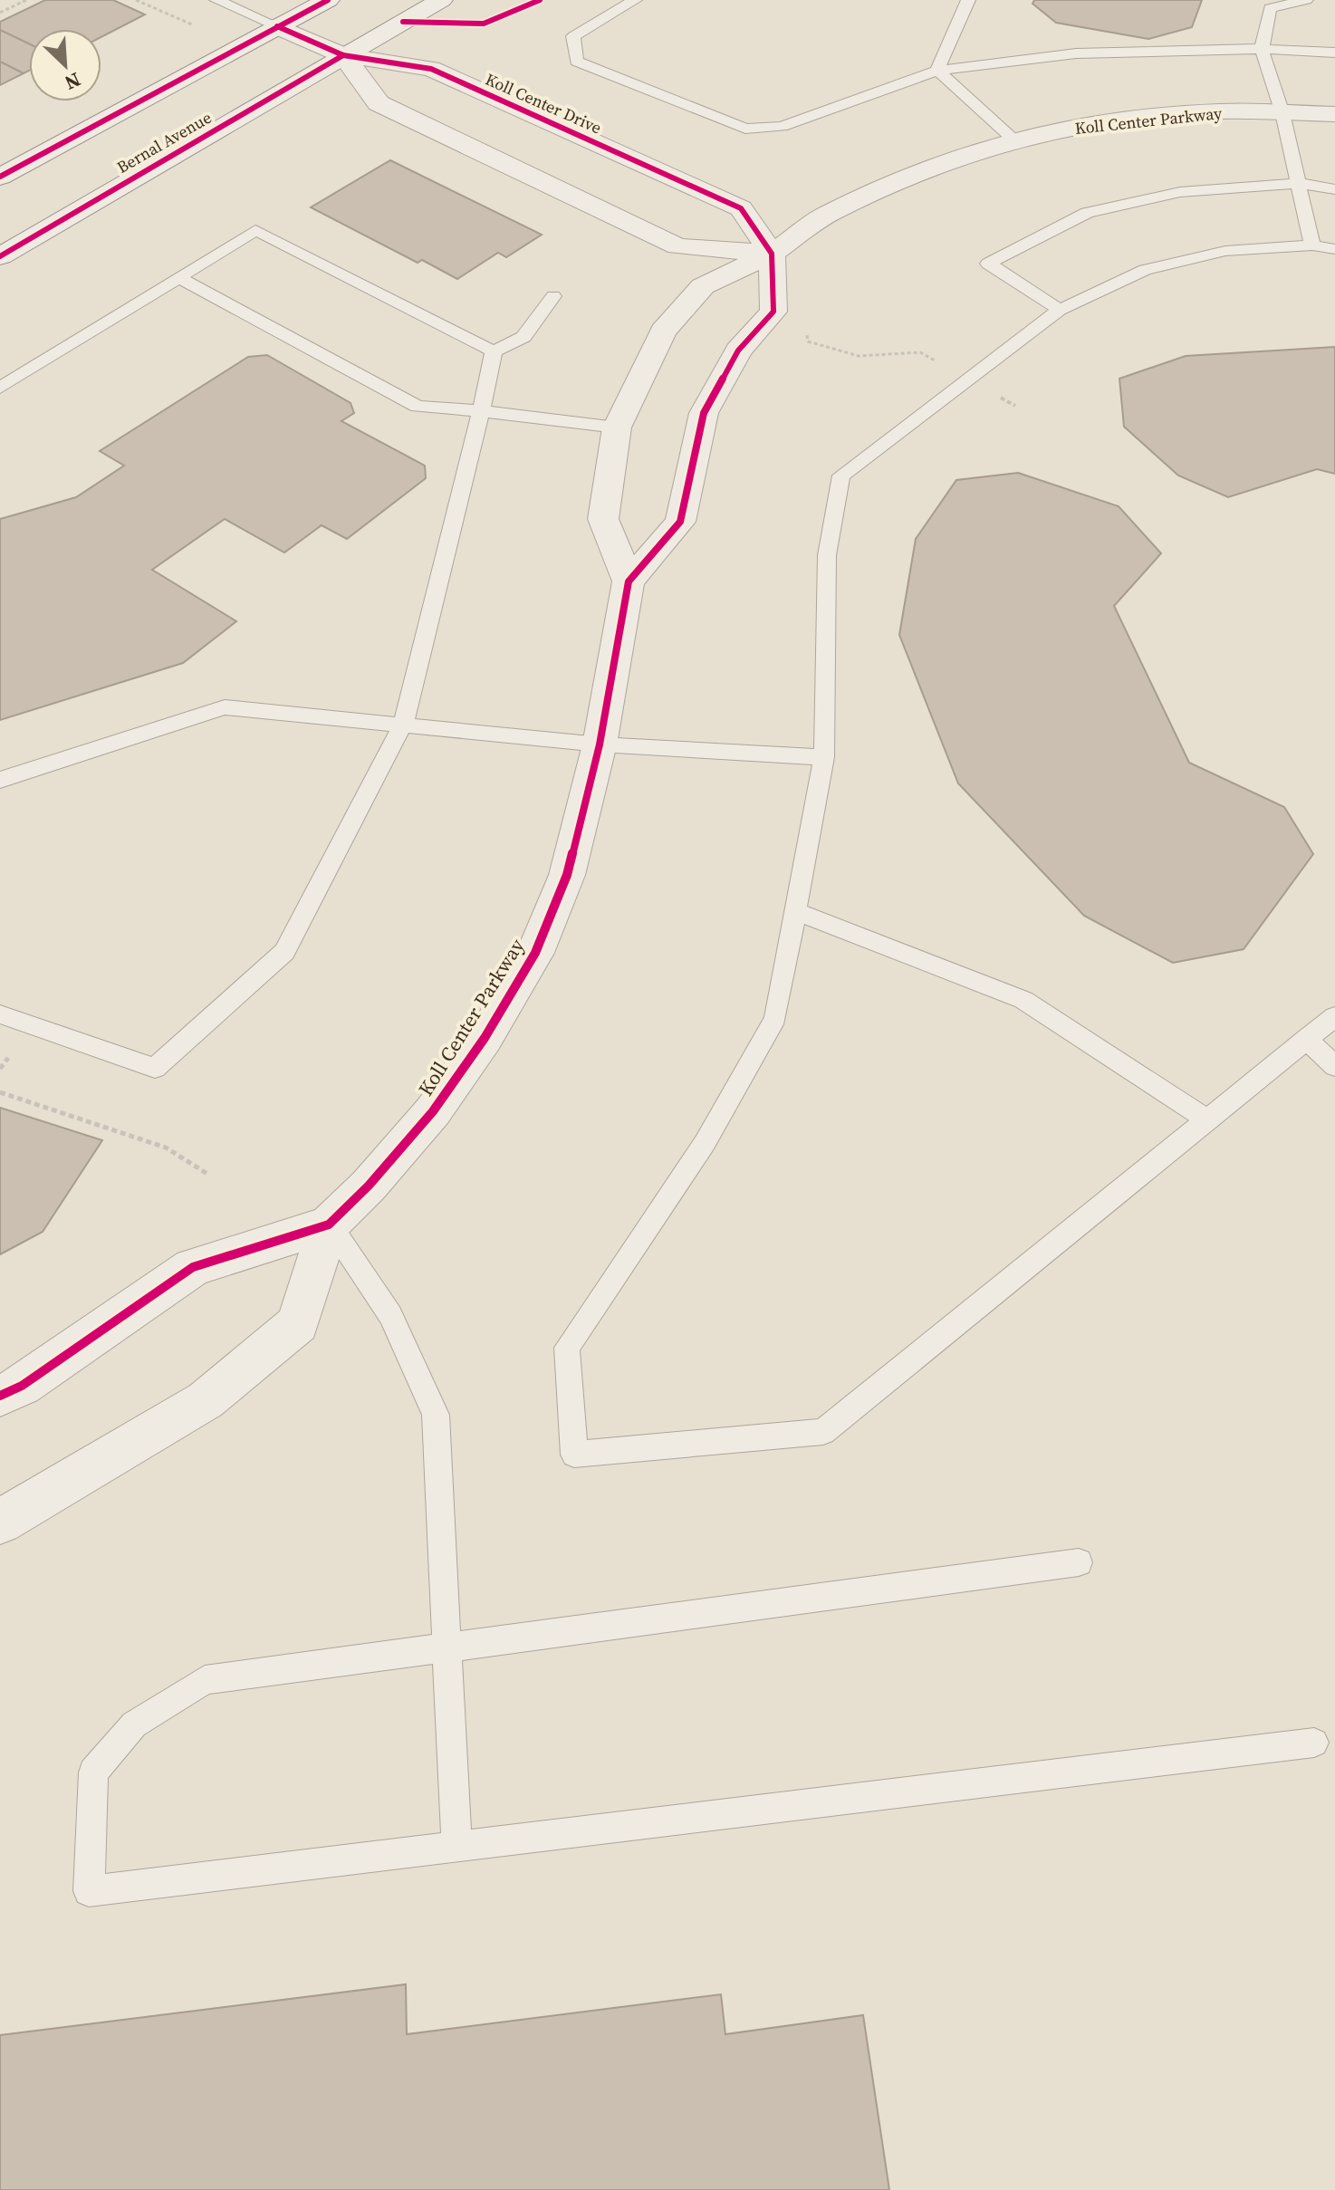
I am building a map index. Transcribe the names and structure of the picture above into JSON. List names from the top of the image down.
{
  "streets": {
    "street": ["Koll Center Drive", "Koll Center Parkway", "Bernal Avenue"]
  },
  "crossings": [
    ["Koll Center Drive", "Koll Center Parkway"],
    ["Koll Center Drive", "Bernal Avenue"]
  ],
  "north": "bottom right"
}
